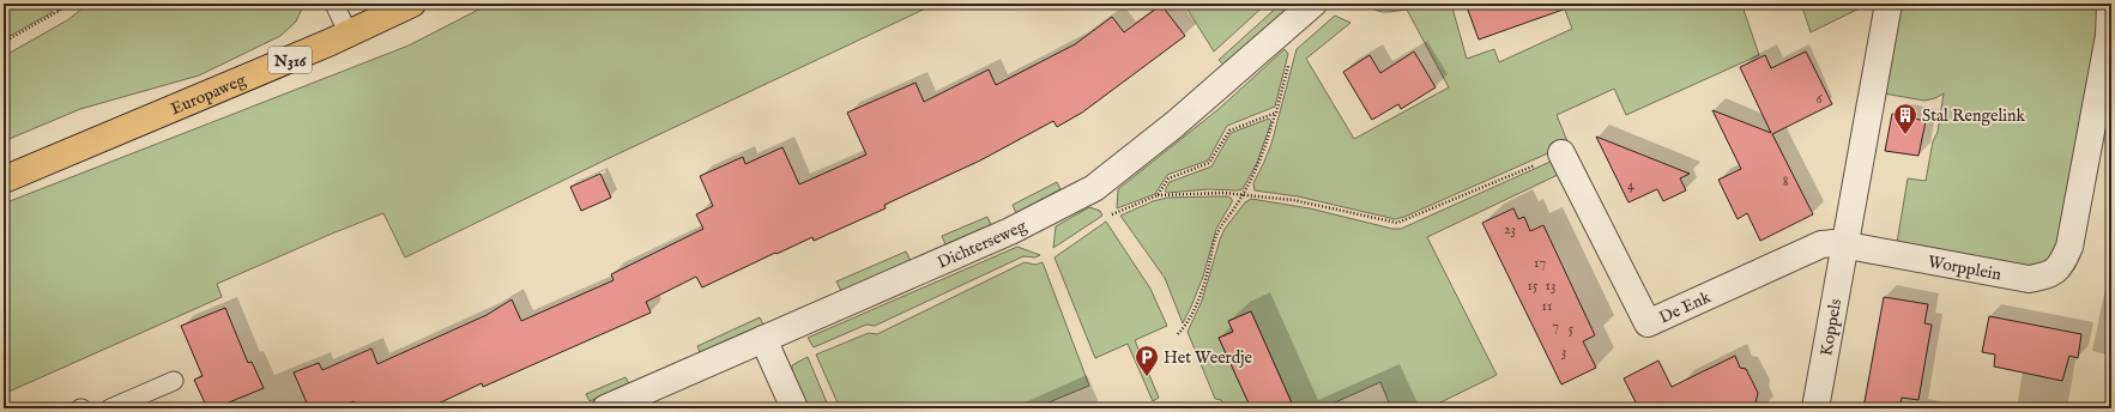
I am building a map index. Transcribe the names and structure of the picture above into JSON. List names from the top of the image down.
{
  "streets": {
    "main road": ["N316", "Europaweg"],
    "street": [
      "Dichterseweg",
      "Worpplein",
      "De Enk",
      "Koppels"
    ]
  },
  "crossings": [
    ["Worpplein", "De Enk"],
    ["Worpplein", "Koppels"],
    ["De Enk", "Koppels"]
  ],
  "places": {
    "building": ["Stal Rengelink"],
    "parking": ["Het Weerdje"]
  },
  "house_numbers": [
    "6",
    "8",
    "4",
    "23",
    "17",
    "15",
    "13",
    "11",
    "7",
    "5",
    "3"
  ]
}
